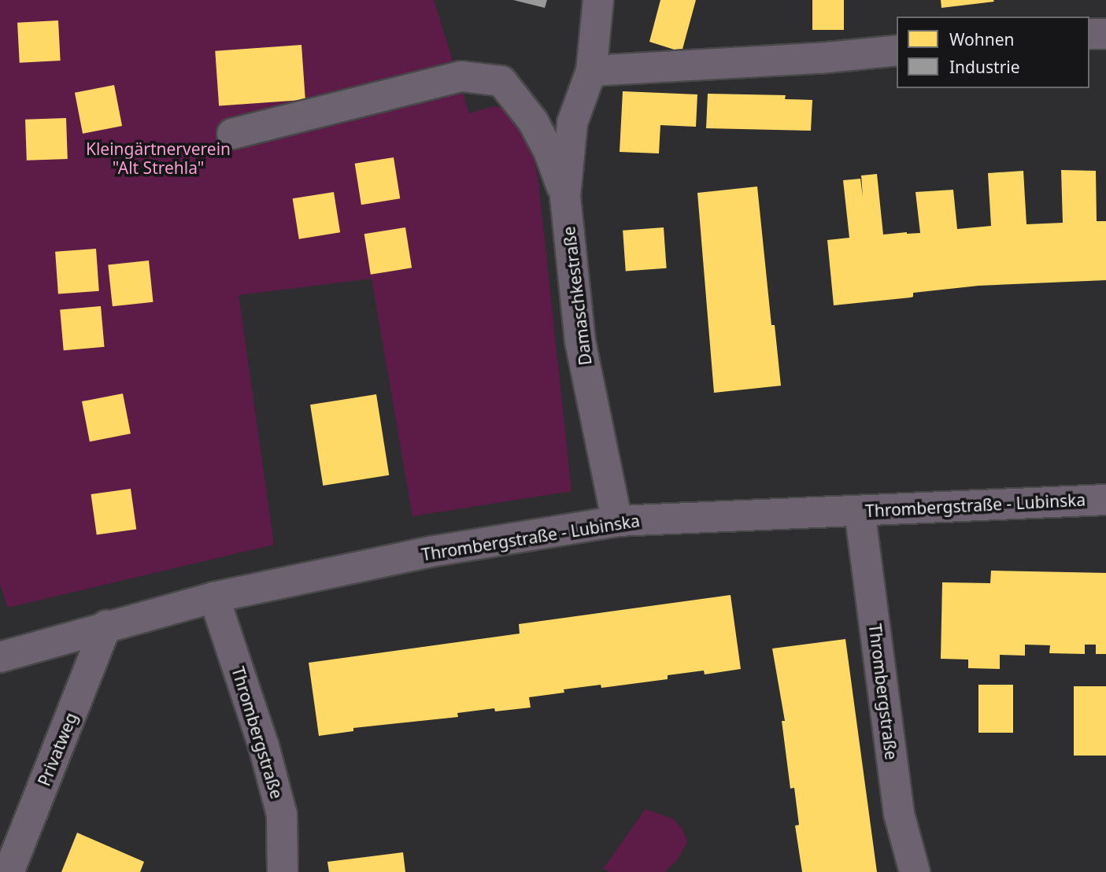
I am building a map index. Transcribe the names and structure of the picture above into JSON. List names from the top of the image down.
{
  "streets": {
    "street": [
      "Damaschkestraße",
      "Thrombergstraße - Lubinska",
      "Thrombergstraße",
      "Privatweg"
    ]
  },
  "crossings": [
    ["Damaschkestraße", "Thrombergstraße - Lubinska"],
    ["Thrombergstraße - Lubinska", "Thrombergstraße"],
    ["Thrombergstraße - Lubinska", "Privatweg"]
  ],
  "parks": ["Kleingärtnerverein \"Alt Strehla\""],
  "legend": ["Wohnen", "Industrie"]
}
